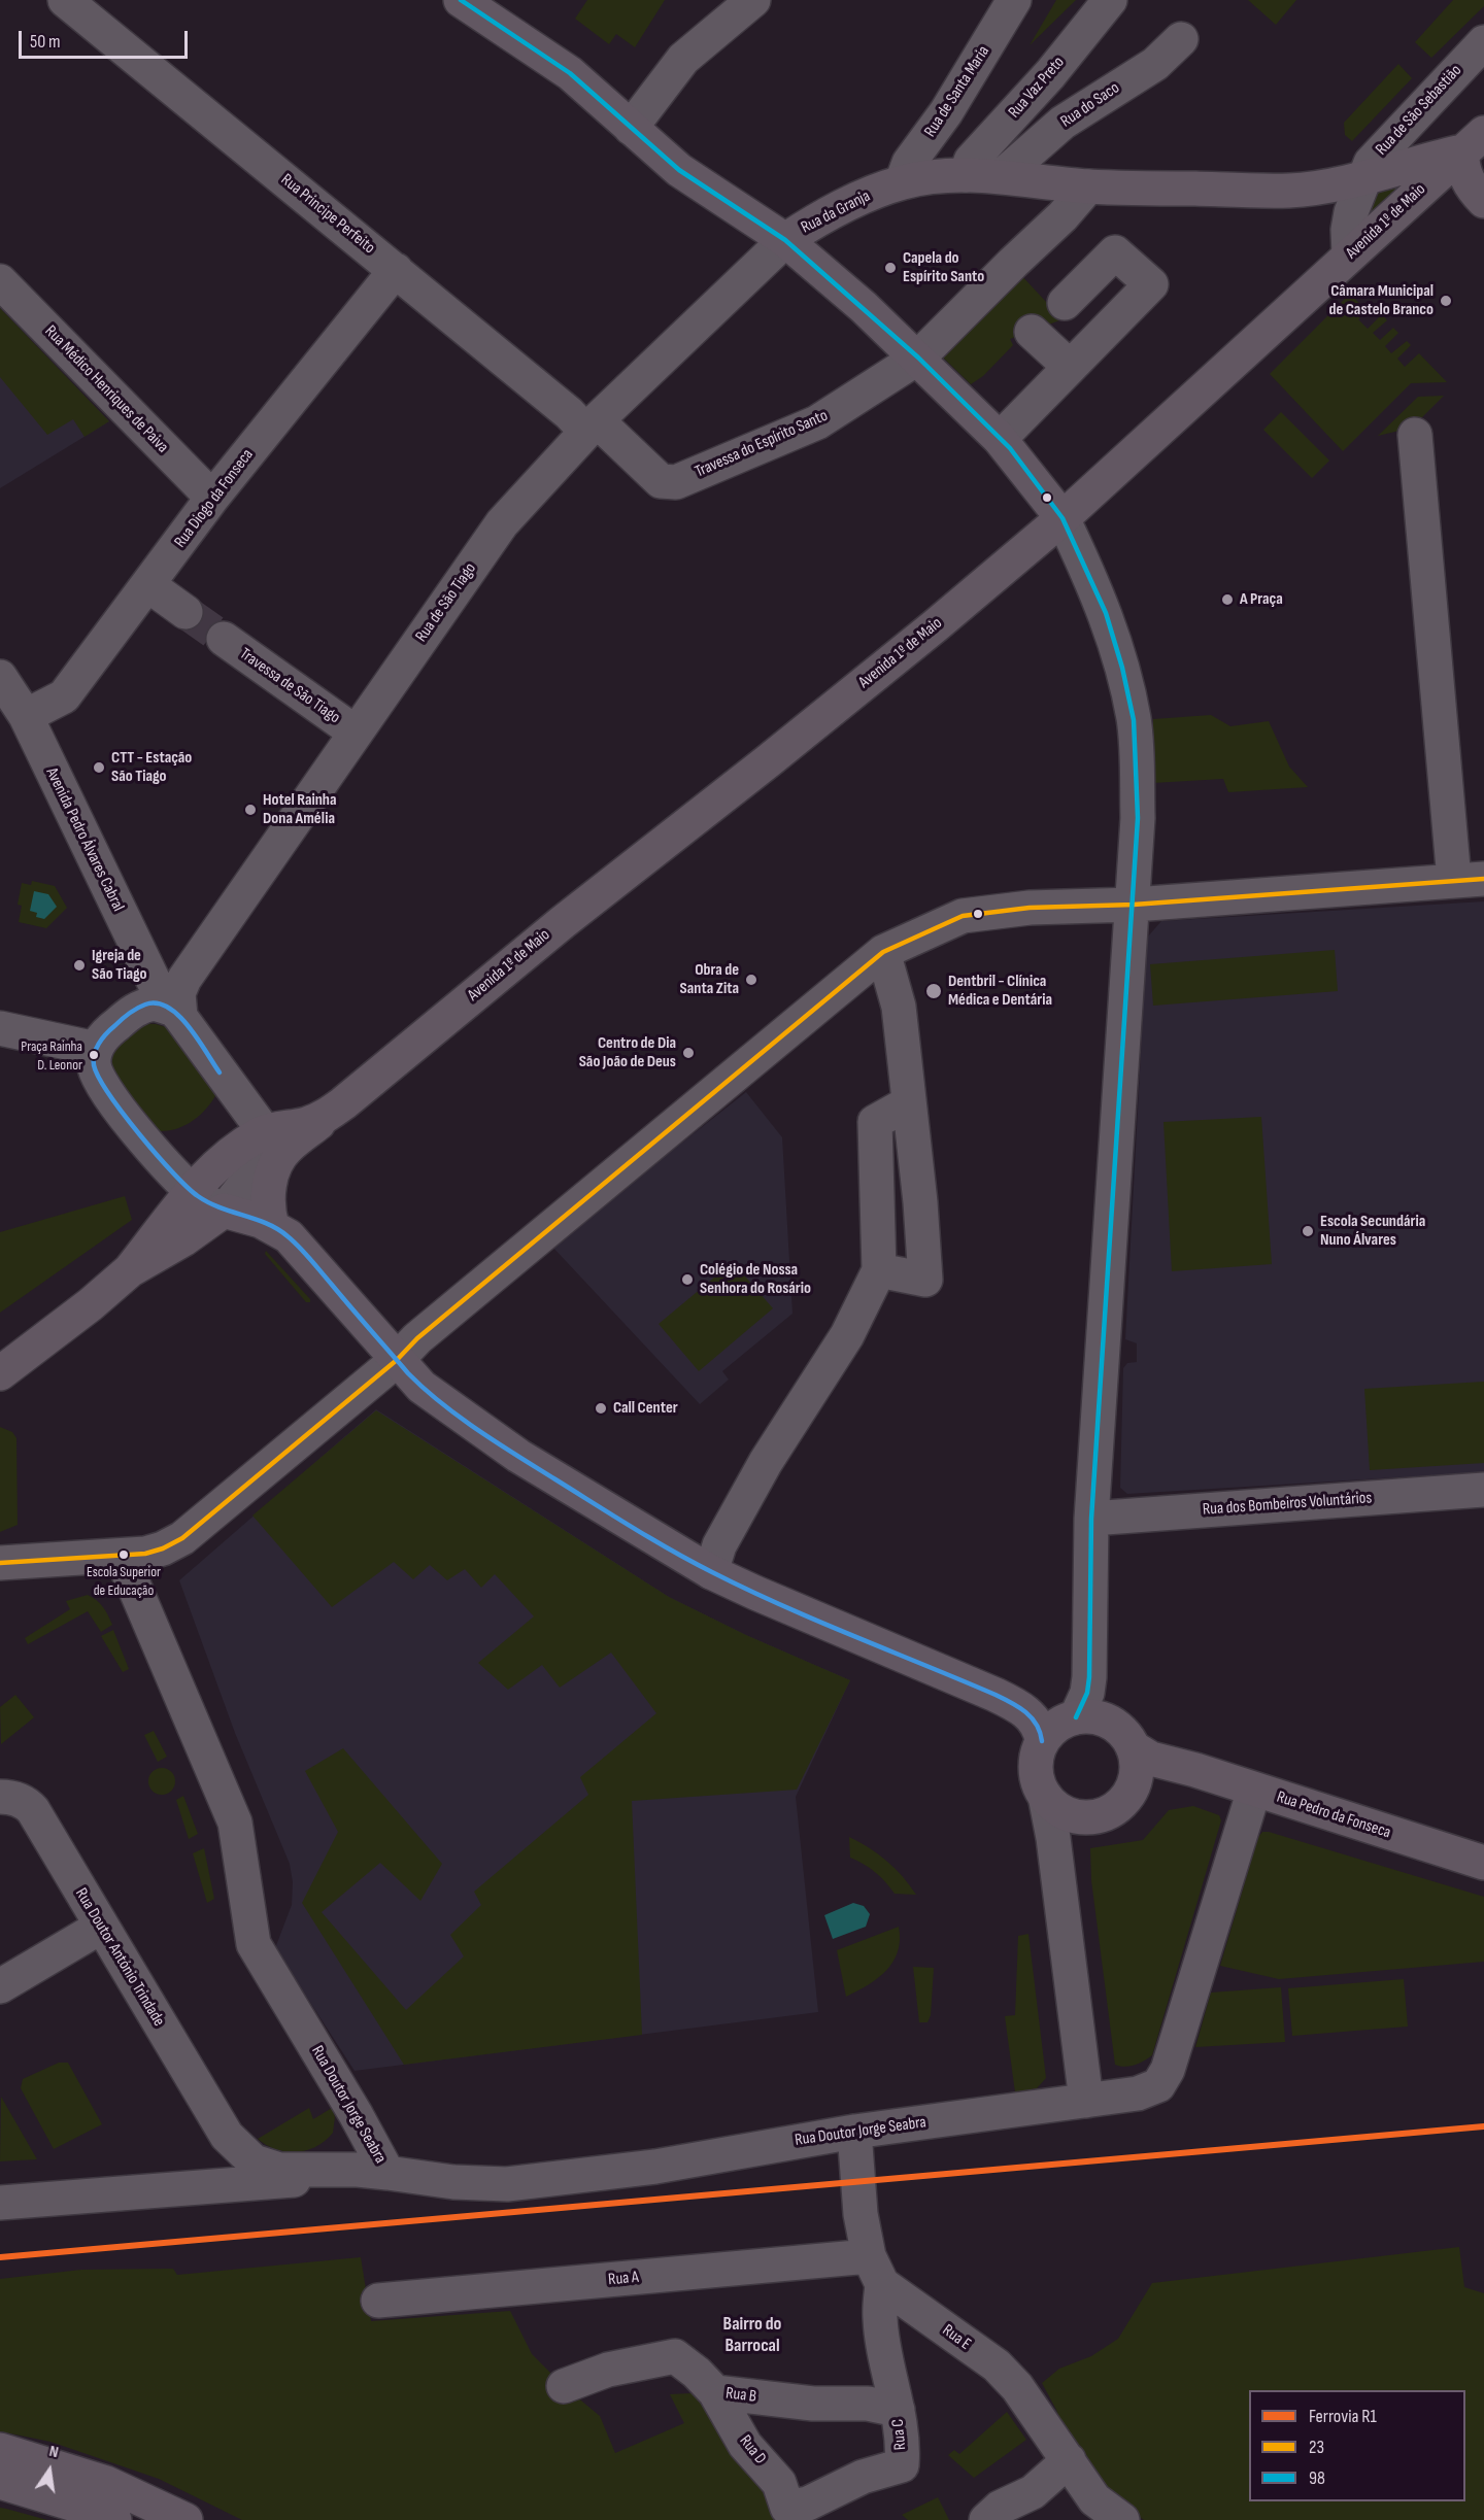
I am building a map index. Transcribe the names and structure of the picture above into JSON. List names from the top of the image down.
{
  "streets": {
    "main road": ["Rua da Granja", "Avenida 1º de Maio", "Rua Pedro da Fonseca"],
    "street": [
      "Rua Vaz Preto",
      "Rua de Santa Maria",
      "Rua do Saco",
      "Rua de São Sebastião",
      "Rua Principe Perfeito",
      "Rua Médico Henriques de Paiva",
      "Travessa do Espírito Santo",
      "Rua Diogo da Fonseca",
      "Rua de São Tiago",
      "Travessa de São Tiago",
      "Avenida Pedro Álvares Cabral",
      "Rua dos Bombeiros Voluntários",
      "Rua Doutor António Trindade",
      "Rua Doutor Jorge Seabra",
      "Rua A",
      "Rua E",
      "Rua B",
      "Rua C",
      "Rua D"
    ]
  },
  "crossings": [
    ["Rua Vaz Preto", "Rua da Granja"],
    ["Rua de Santa Maria", "Rua da Granja"],
    ["Rua do Saco", "Rua da Granja"],
    ["Rua de São Sebastião", "Rua da Granja"],
    ["Rua de São Sebastião", "Avenida 1º de Maio"],
    ["Rua da Granja", "Avenida 1º de Maio"],
    ["Rua da Granja", "Travessa do Espírito Santo"],
    ["Rua da Granja", "Rua de São Tiago"],
    ["Rua Principe Perfeito", "Travessa do Espírito Santo"],
    ["Rua Principe Perfeito", "Rua Diogo da Fonseca"],
    ["Rua Principe Perfeito", "Rua de São Tiago"],
    ["Avenida 1º de Maio", "Avenida Pedro Álvares Cabral"],
    ["Rua Médico Henriques de Paiva", "Rua Diogo da Fonseca"],
    ["Travessa do Espírito Santo", "Rua de São Tiago"],
    ["Rua Diogo da Fonseca", "Avenida Pedro Álvares Cabral"],
    ["Rua de São Tiago", "Travessa de São Tiago"],
    ["Rua de São Tiago", "Avenida Pedro Álvares Cabral"],
    ["Rua Pedro da Fonseca", "Rua Doutor Jorge Seabra"],
    ["Rua A", "Rua E"],
    ["Rua A", "Rua C"],
    ["Rua E", "Rua C"],
    ["Rua B", "Rua C"],
    ["Rua B", "Rua D"],
    ["Rua C", "Rua D"]
  ],
  "districts": ["Bairro do Barrocal"],
  "places": [
    "Capela do Espírito Santo",
    "Câmara Municipal de Castelo Branco",
    "A Praça",
    "CTT - Estação São Tiago",
    "Hotel Rainha Dona Amélia",
    "Igreja de São Tiago",
    "Obra de Santa Zita",
    "Dentbril - Clínica Médica e Dentária",
    "Centro de Dia São João de Deus",
    "Praça Rainha D. Leonor",
    "Escola Secundária Nuno Álvares",
    "Colégio de Nossa Senhora do Rosário",
    "Call Center",
    "Escola Superior de Educação"
  ],
  "lines": ["transit line 98", "transit line 23", "rail line R1"],
  "legend": ["Ferrovia R1", "23", "98"],
  "scale_bar": "50 m",
  "north": "top"
}
